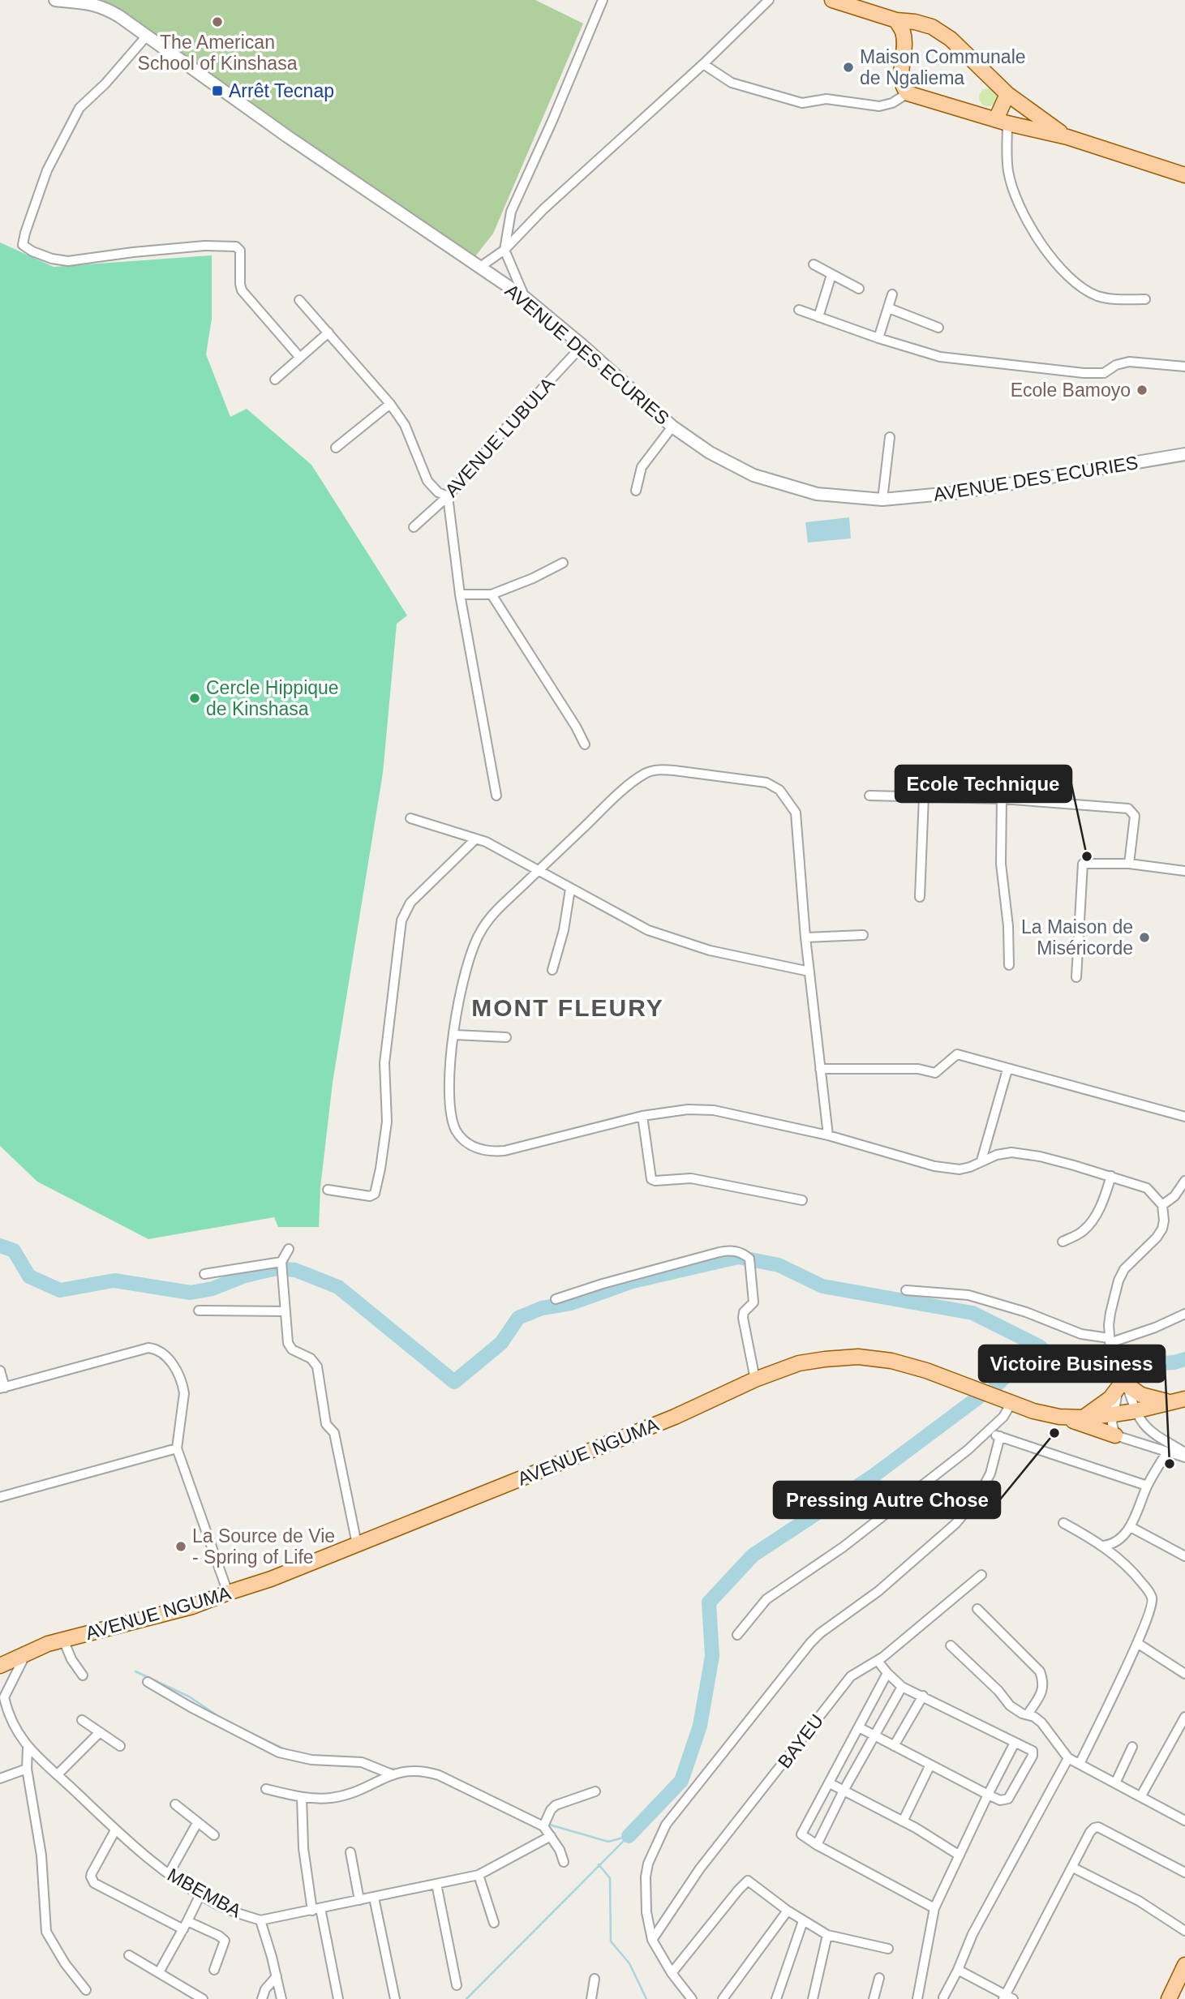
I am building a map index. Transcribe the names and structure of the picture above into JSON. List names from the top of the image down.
{
  "streets": {
    "main road": ["AVENUE NGUMA"],
    "street": [
      "AVENUE DES ECURIES",
      "AVENUE LUBULA",
      "BAYEU",
      "MBEMBA"
    ]
  },
  "crossings": [
    ["AVENUE DES ECURIES", "AVENUE LUBULA"],
    ["AVENUE NGUMA", "MBEMBA"]
  ],
  "districts": ["MONT FLEURY"],
  "places": {
    "other": [
      "The American School of Kinshasa",
      "Maison Communale de Ngaliema",
      "Ecole Bamoyo",
      "Cercle Hippique de Kinshasa",
      "Ecole Technique",
      "La Maison de Miséricorde",
      "Pressing Autre Chose",
      "Victoire Business",
      "La Source de Vie - Spring of Life"
    ],
    "transit": ["Arrêt Tecnap"]
  }
}
